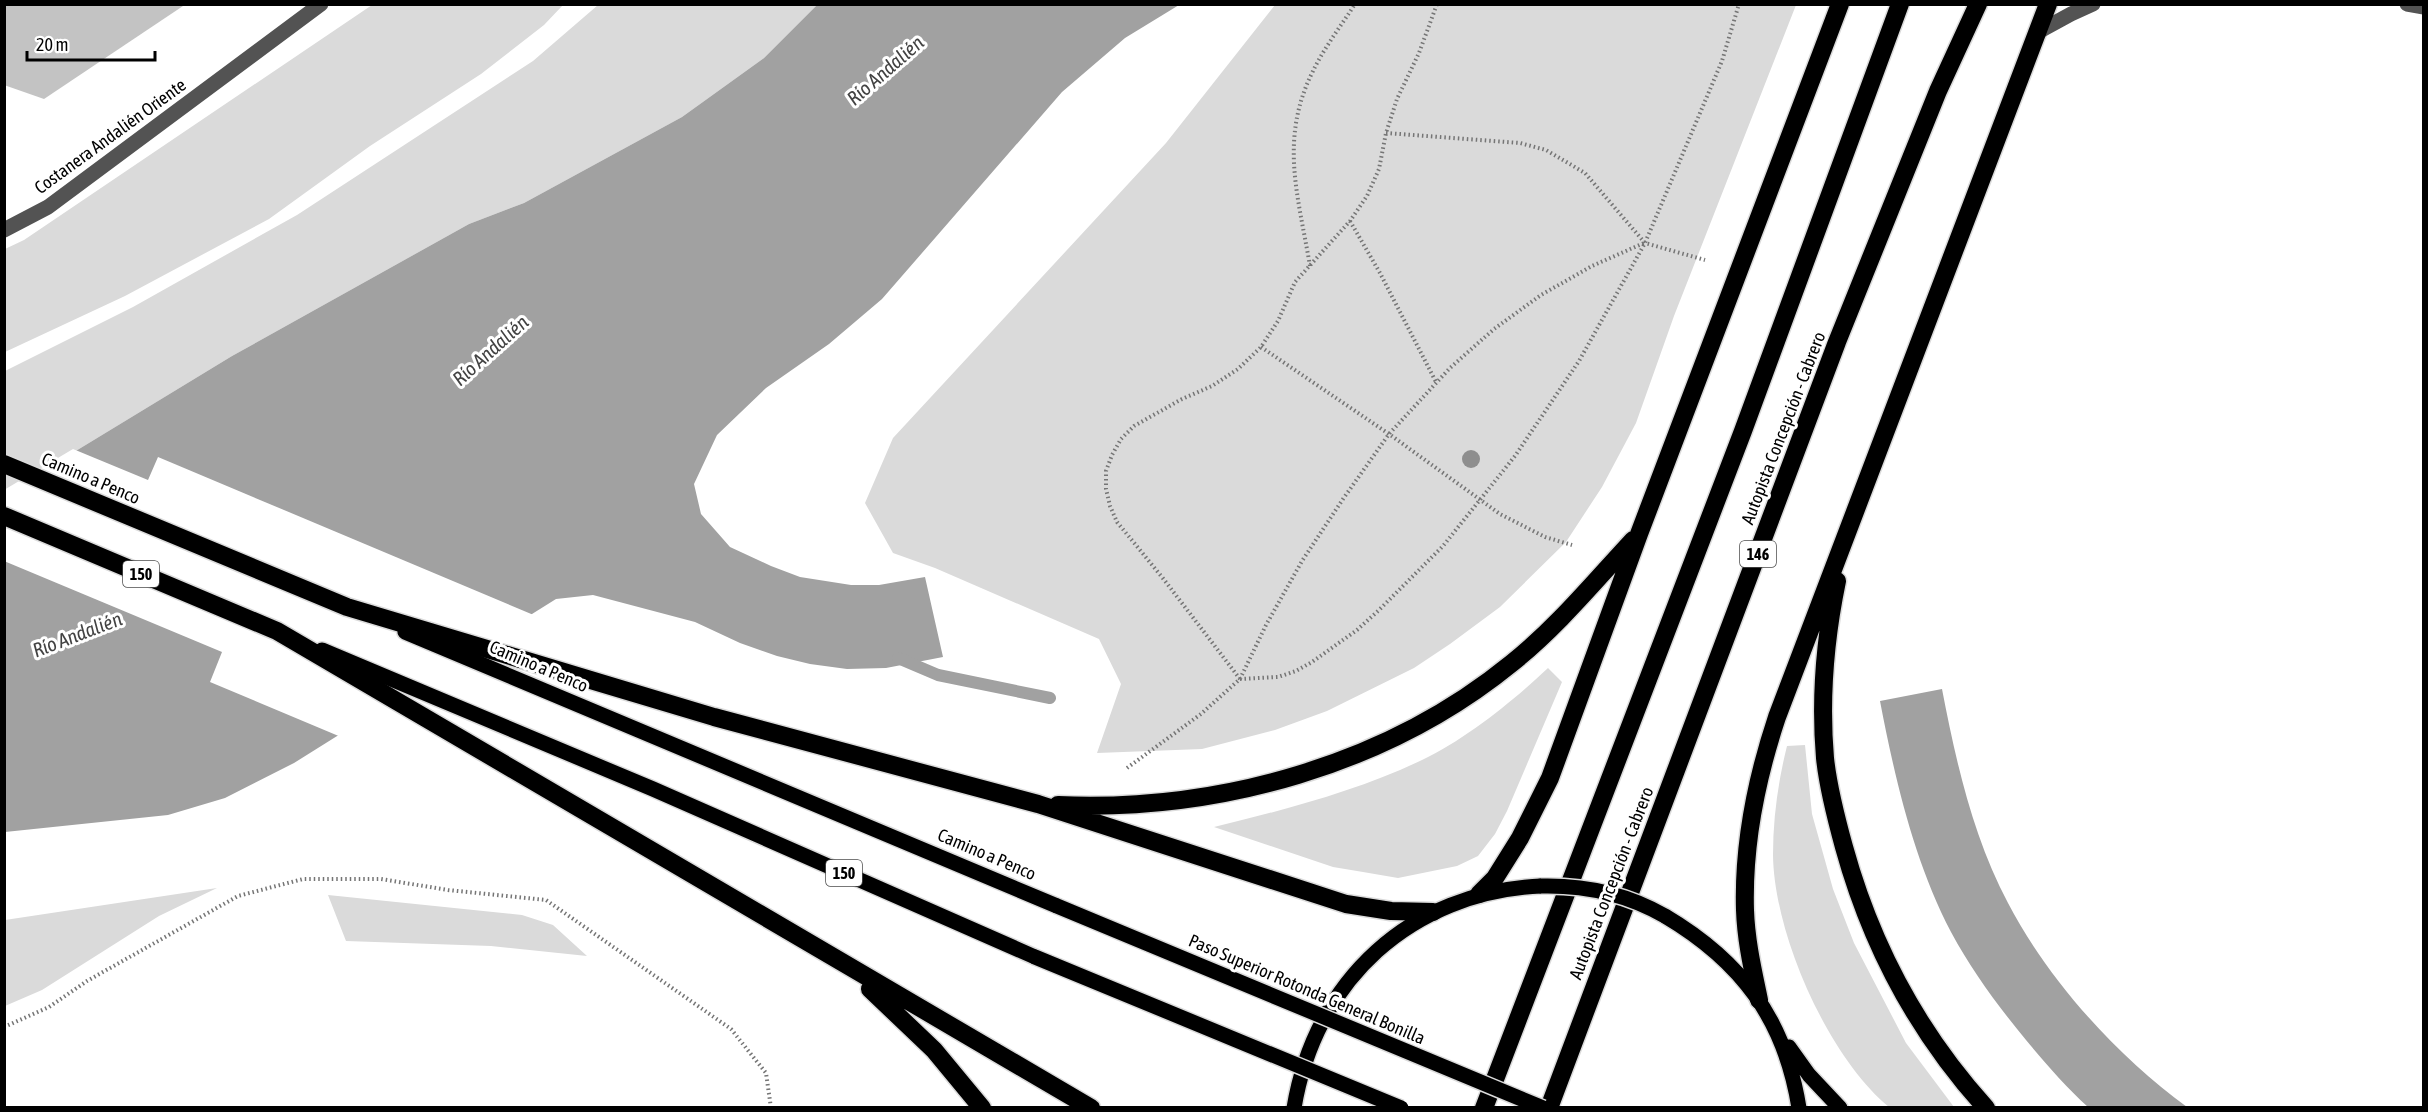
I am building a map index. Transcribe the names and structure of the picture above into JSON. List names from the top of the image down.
{
  "streets": {
    "highway": [
      "Autopista Concepción - Cabrero",
      "Camino a Penco",
      "146",
      "150"
    ],
    "main road": ["Paso Superior Rotonda General Bonilla"],
    "street": ["Costanera Andalién Oriente"]
  },
  "crossings": [
    ["Camino a Penco", "Paso Superior Rotonda General Bonilla"]
  ],
  "water": ["Río Andalién"],
  "scale_bar": "20 m"
}
